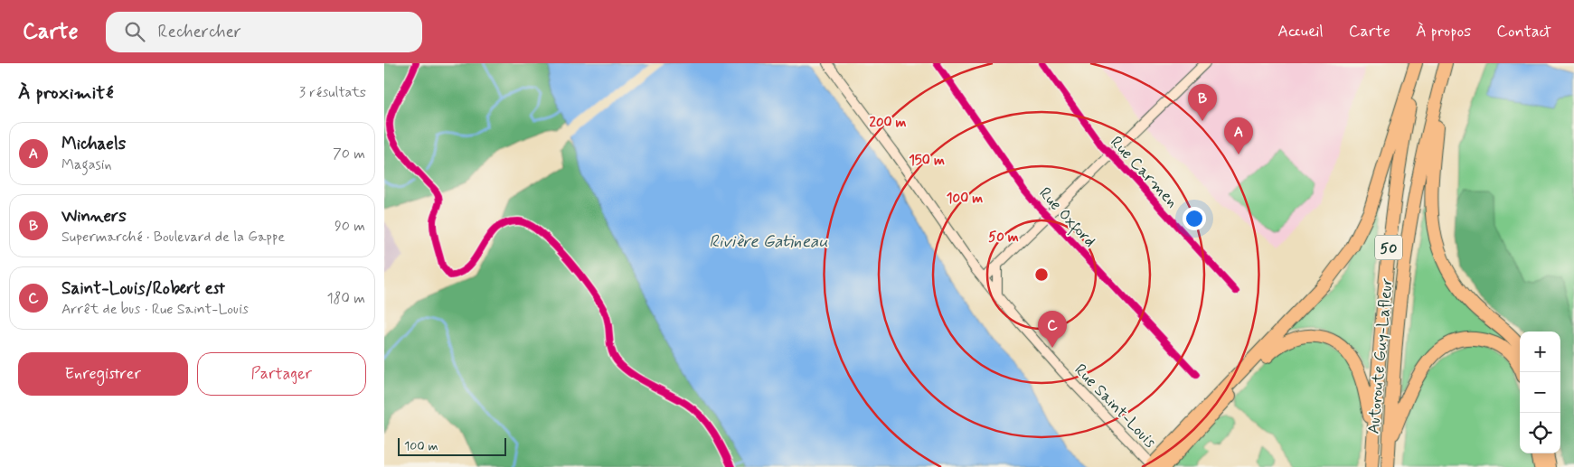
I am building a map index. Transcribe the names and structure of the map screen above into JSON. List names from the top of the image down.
{
  "streets": {
    "highway": ["50", "Autoroute Guy-Lafleur"],
    "main road": ["Rue Saint-Louis"],
    "street": ["Rue Carmen", "Rue Oxford"]
  },
  "water": ["Rivière Gatineau"],
  "scale_bar": "100 m",
  "page": {
    "header": "Carte",
    "search": "Rechercher",
    "nav": [
      "Accueil",
      "Carte",
      "À propos",
      "Contact"
    ],
    "heading": ["À proximité", "3 résultats"],
    "pins": ["B", "A", "C"],
    "list": [
      {
        "mark": "A",
        "name": "Michaels",
        "note": "Magasin",
        "value": "70 m"
      },
      {
        "mark": "B",
        "name": "Winners",
        "note": "Supermarché · Boulevard de la Gappe",
        "value": "90 m"
      },
      {
        "mark": "C",
        "name": "Saint-Louis/Robert est",
        "note": "Arrêt de bus · Rue Saint-Louis",
        "value": "180 m"
      }
    ],
    "map_buttons": ["+", "−"],
    "buttons": ["Enregistrer", "Partager"],
    "scale": "100 m"
  },
  "rings": [
    "200 m",
    "150 m",
    "100 m",
    "50 m"
  ]
}
